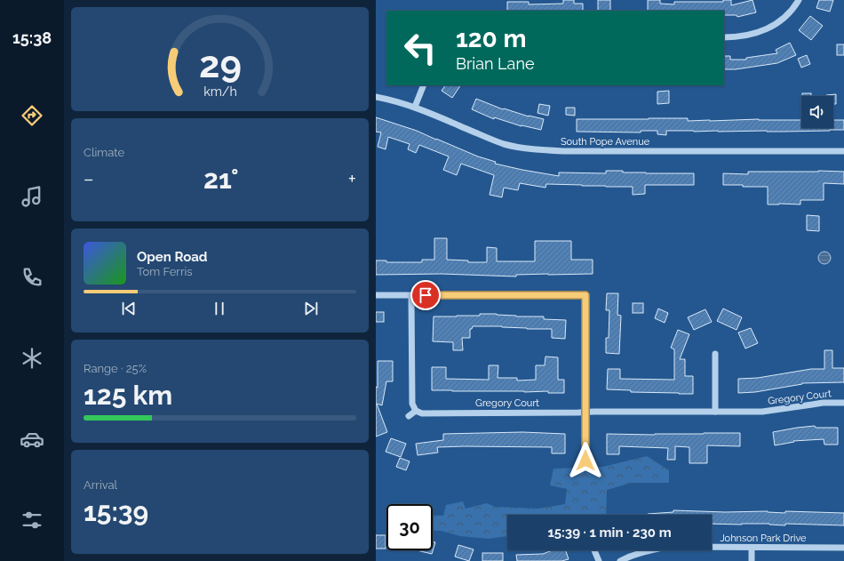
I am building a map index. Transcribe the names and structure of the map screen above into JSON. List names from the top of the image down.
{
  "streets": {
    "street": ["South Pope Avenue", "Gregory Court", "Johnson Park Drive"]
  },
  "page": {
    "tabs": "15:38",
    "turn": ["120 m", "Brian Lane"],
    "tile": [
      "Climate",
      ["Range · 25%", "125 km"],
      ["Arrival", "15:39"]
    ],
    "heat": ["−", "21°", "+"],
    "song": ["Open Road", "Tom Ferris"],
    "limit": "30",
    "trip": "15:39 · 1 min · 230 m",
    "gauge": ["29", "km/h"]
  }
}
